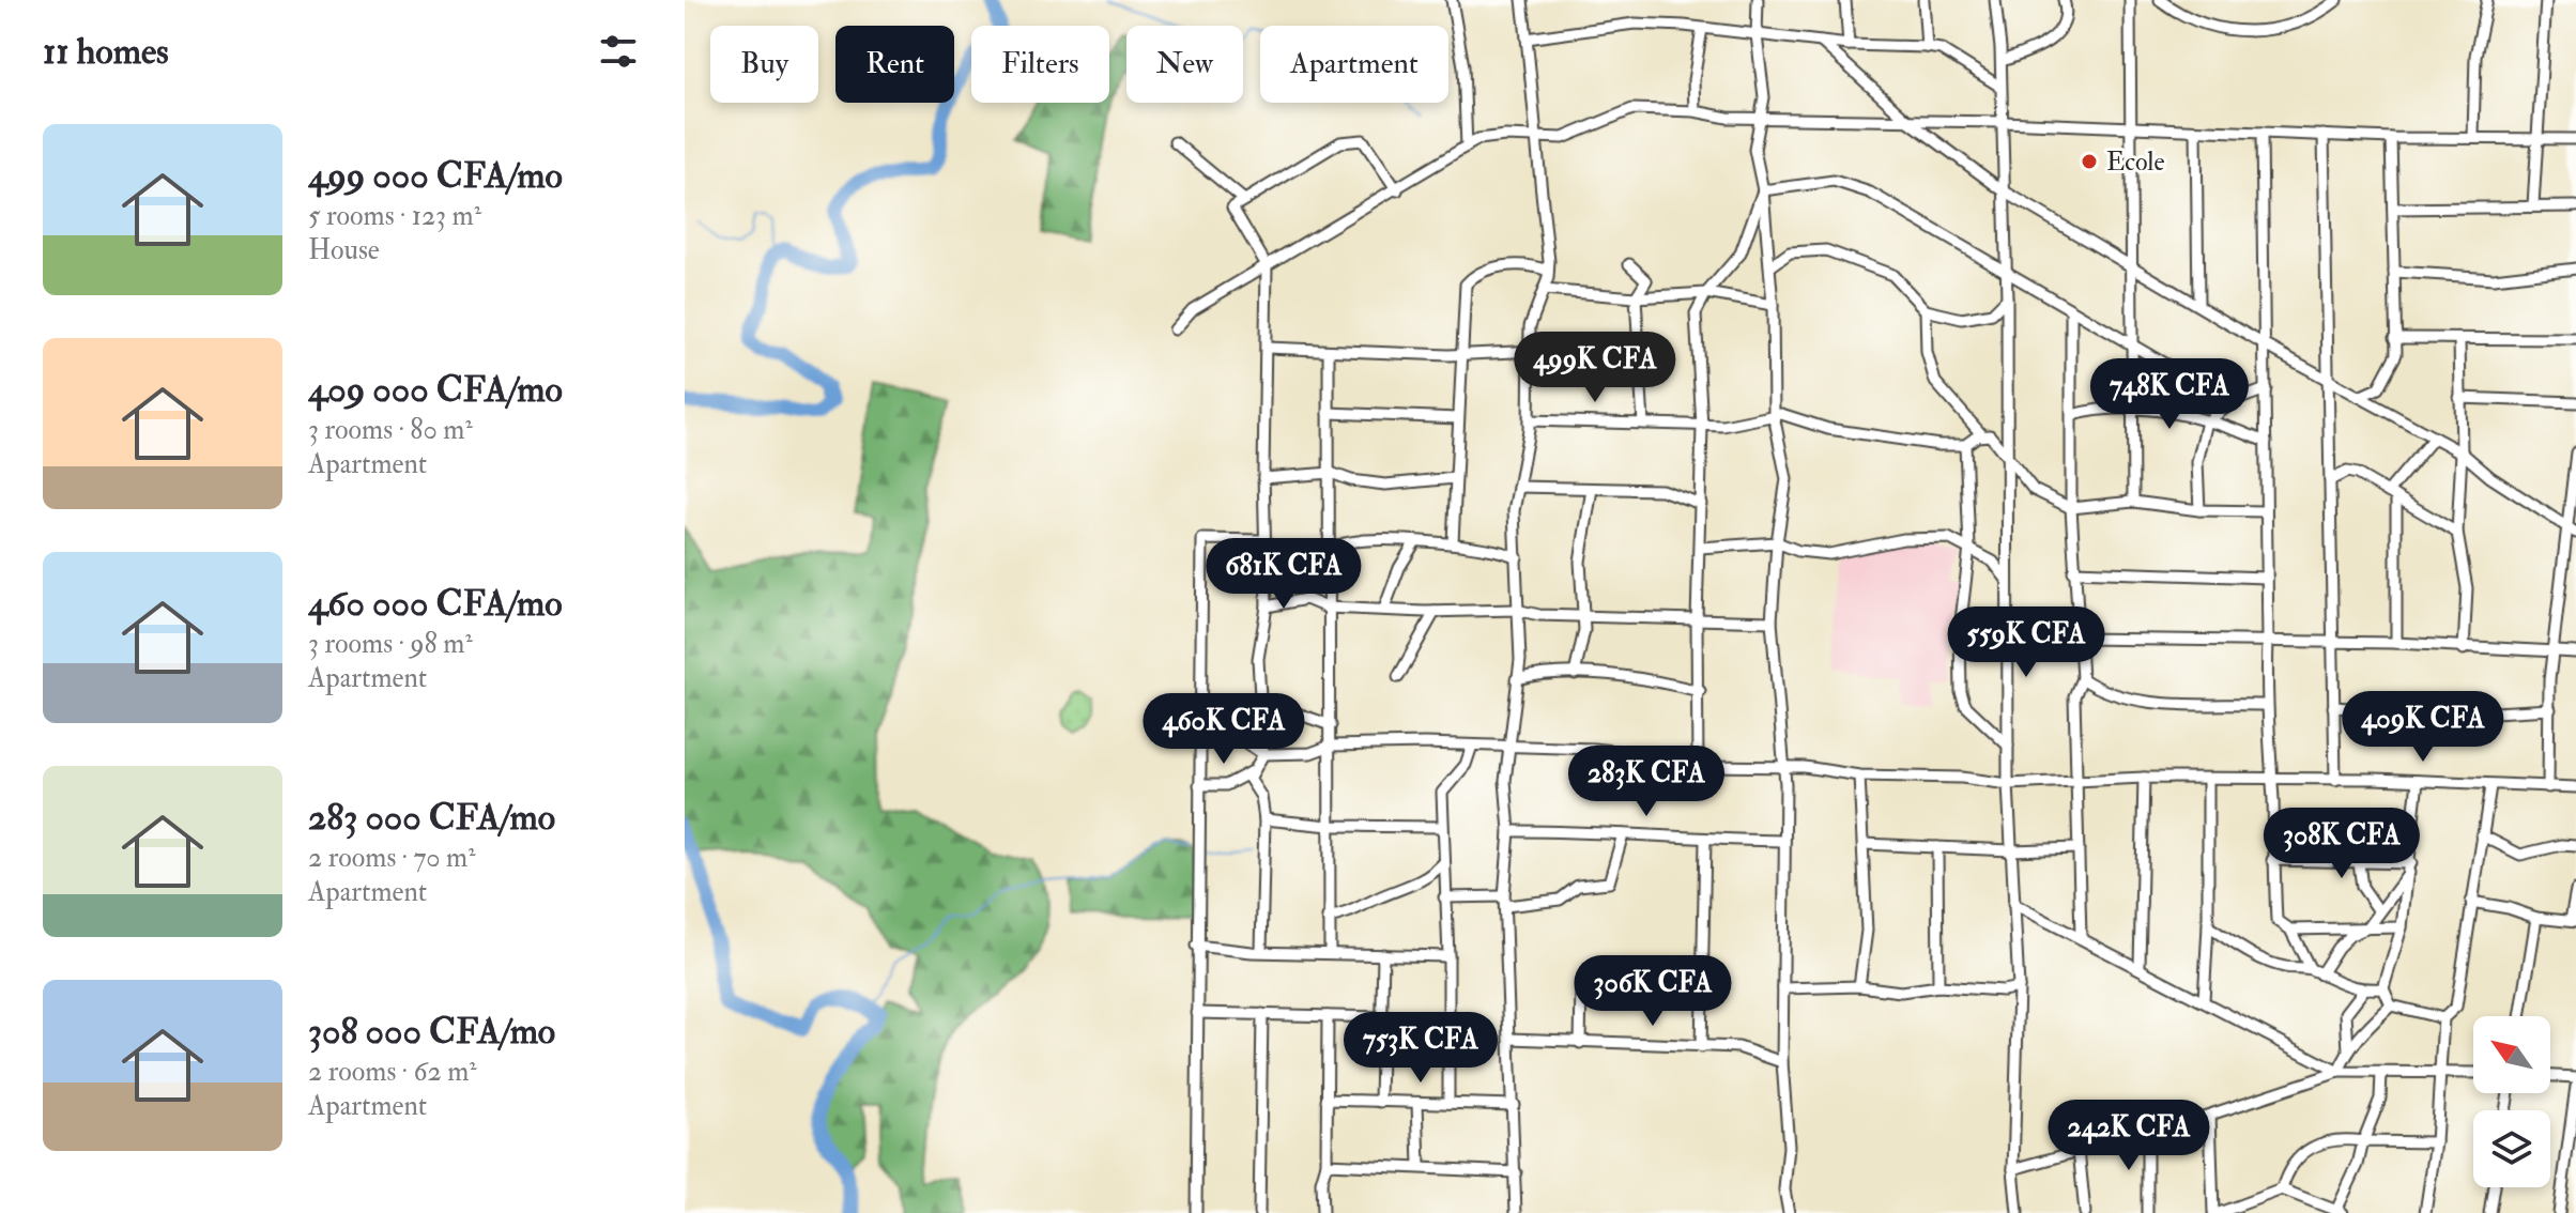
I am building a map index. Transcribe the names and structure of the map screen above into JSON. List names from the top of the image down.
{
  "places": ["Ecole"],
  "north": "top left",
  "page": {
    "heading": "11 homes",
    "chip": [
      "Buy",
      "Rent",
      "Filters",
      "New",
      "Apartment"
    ],
    "list": [
      {
        "name": "499 000 CFA/mo",
        "note": "5 rooms · 123 m² · House"
      },
      {
        "name": "409 000 CFA/mo",
        "note": "3 rooms · 80 m² · Apartment"
      },
      {
        "name": "460 000 CFA/mo",
        "note": "3 rooms · 98 m² · Apartment"
      },
      {
        "name": "283 000 CFA/mo",
        "note": "2 rooms · 70 m² · Apartment"
      },
      {
        "name": "308 000 CFA/mo",
        "note": "2 rooms · 62 m² · Apartment"
      }
    ],
    "price": [
      "499K CFA",
      "748K CFA",
      "681K CFA",
      "559K CFA",
      "409K CFA",
      "460K CFA",
      "283K CFA",
      "308K CFA",
      "306K CFA",
      "753K CFA",
      "242K CFA"
    ]
  }
}
